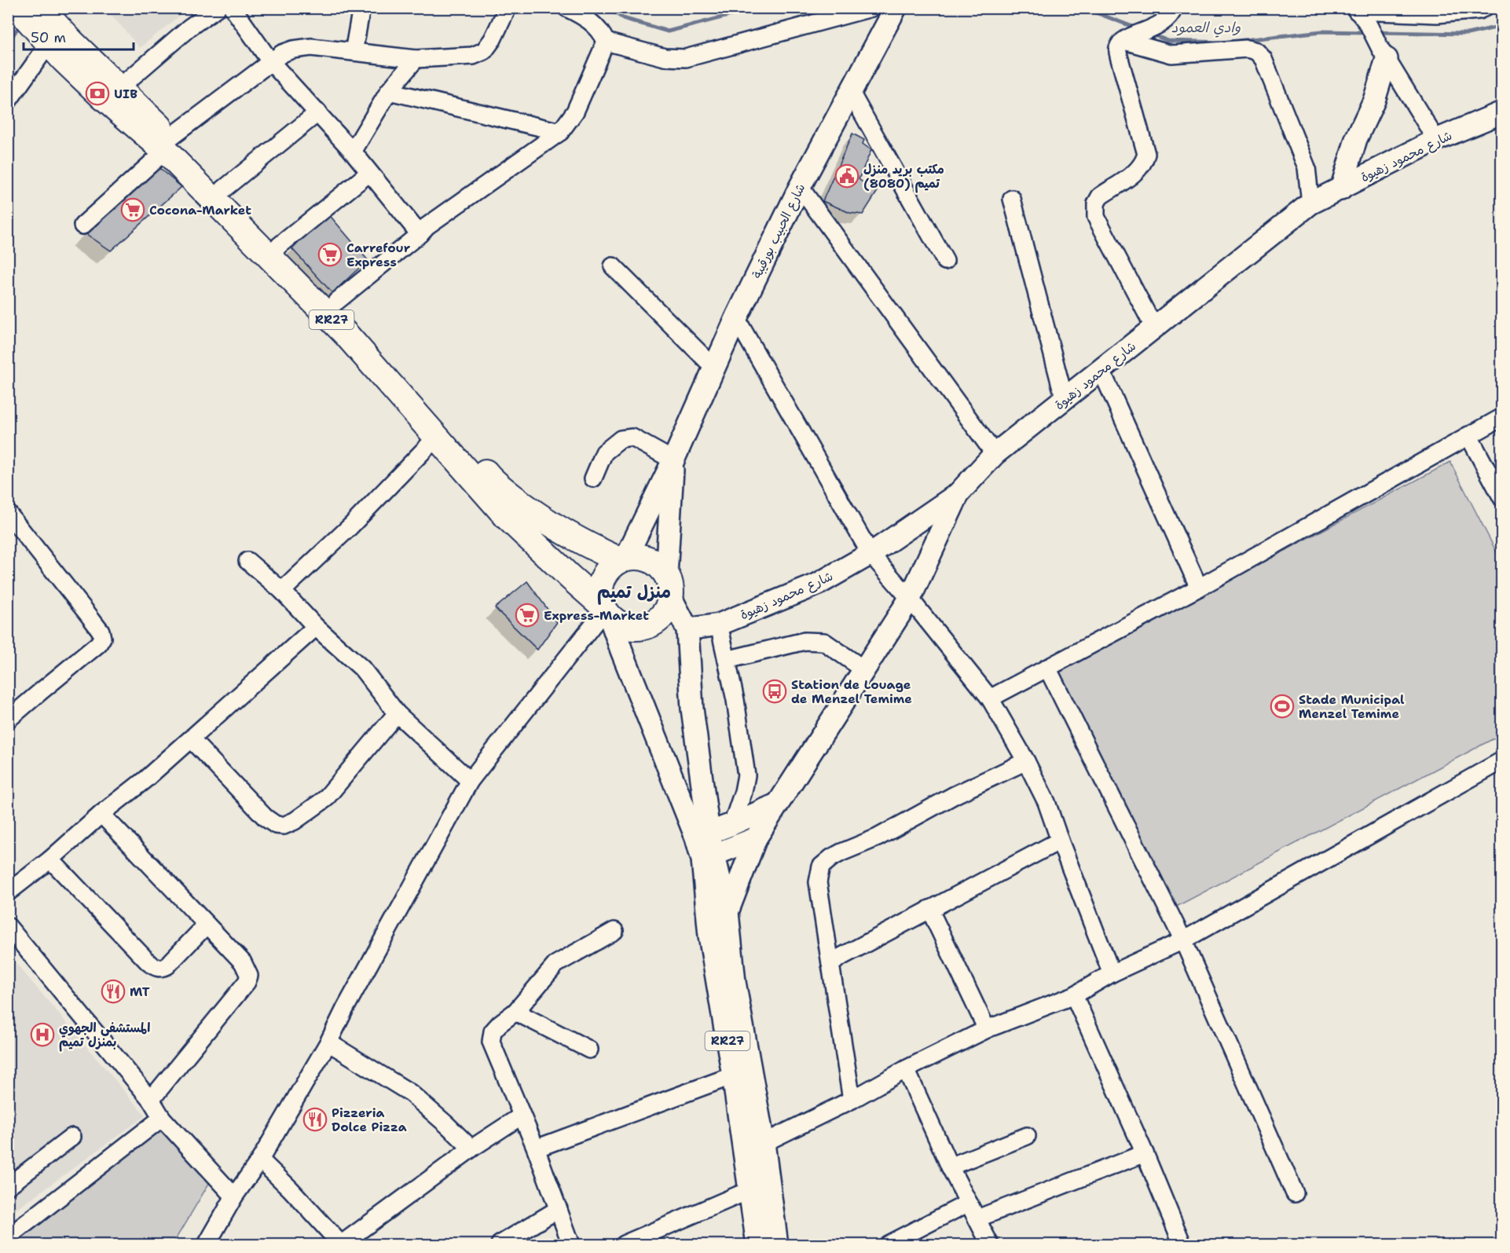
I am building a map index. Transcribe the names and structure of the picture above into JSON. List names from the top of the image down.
{
  "streets": {
    "highway": ["RR27"],
    "main road": ["شارع محمود زهيوة", "شارع الحبيب بورقيبة"]
  },
  "crossings": [
    ["شارع محمود زهيوة", "RR27"],
    ["شارع الحبيب بورقيبة", "RR27"]
  ],
  "districts": ["منزل تميم"],
  "water": ["وادي العمود"],
  "places": {
    "bank": ["UIB"],
    "public building": ["مكتب بريد منزل تميم (8080)"],
    "supermarket": ["Cocona-Market", "Carrefour Express", "Express-Market"],
    "bus stop": ["Station de Louage de Menzel Temime"],
    "sports": ["Stade Municipal Menzel Temime"],
    "restaurant": ["MT", "Pizzeria Dolce Pizza"],
    "hospital": ["المستشفى الجهوي بمنزل تميم"]
  },
  "scale_bar": "50 m"
}
